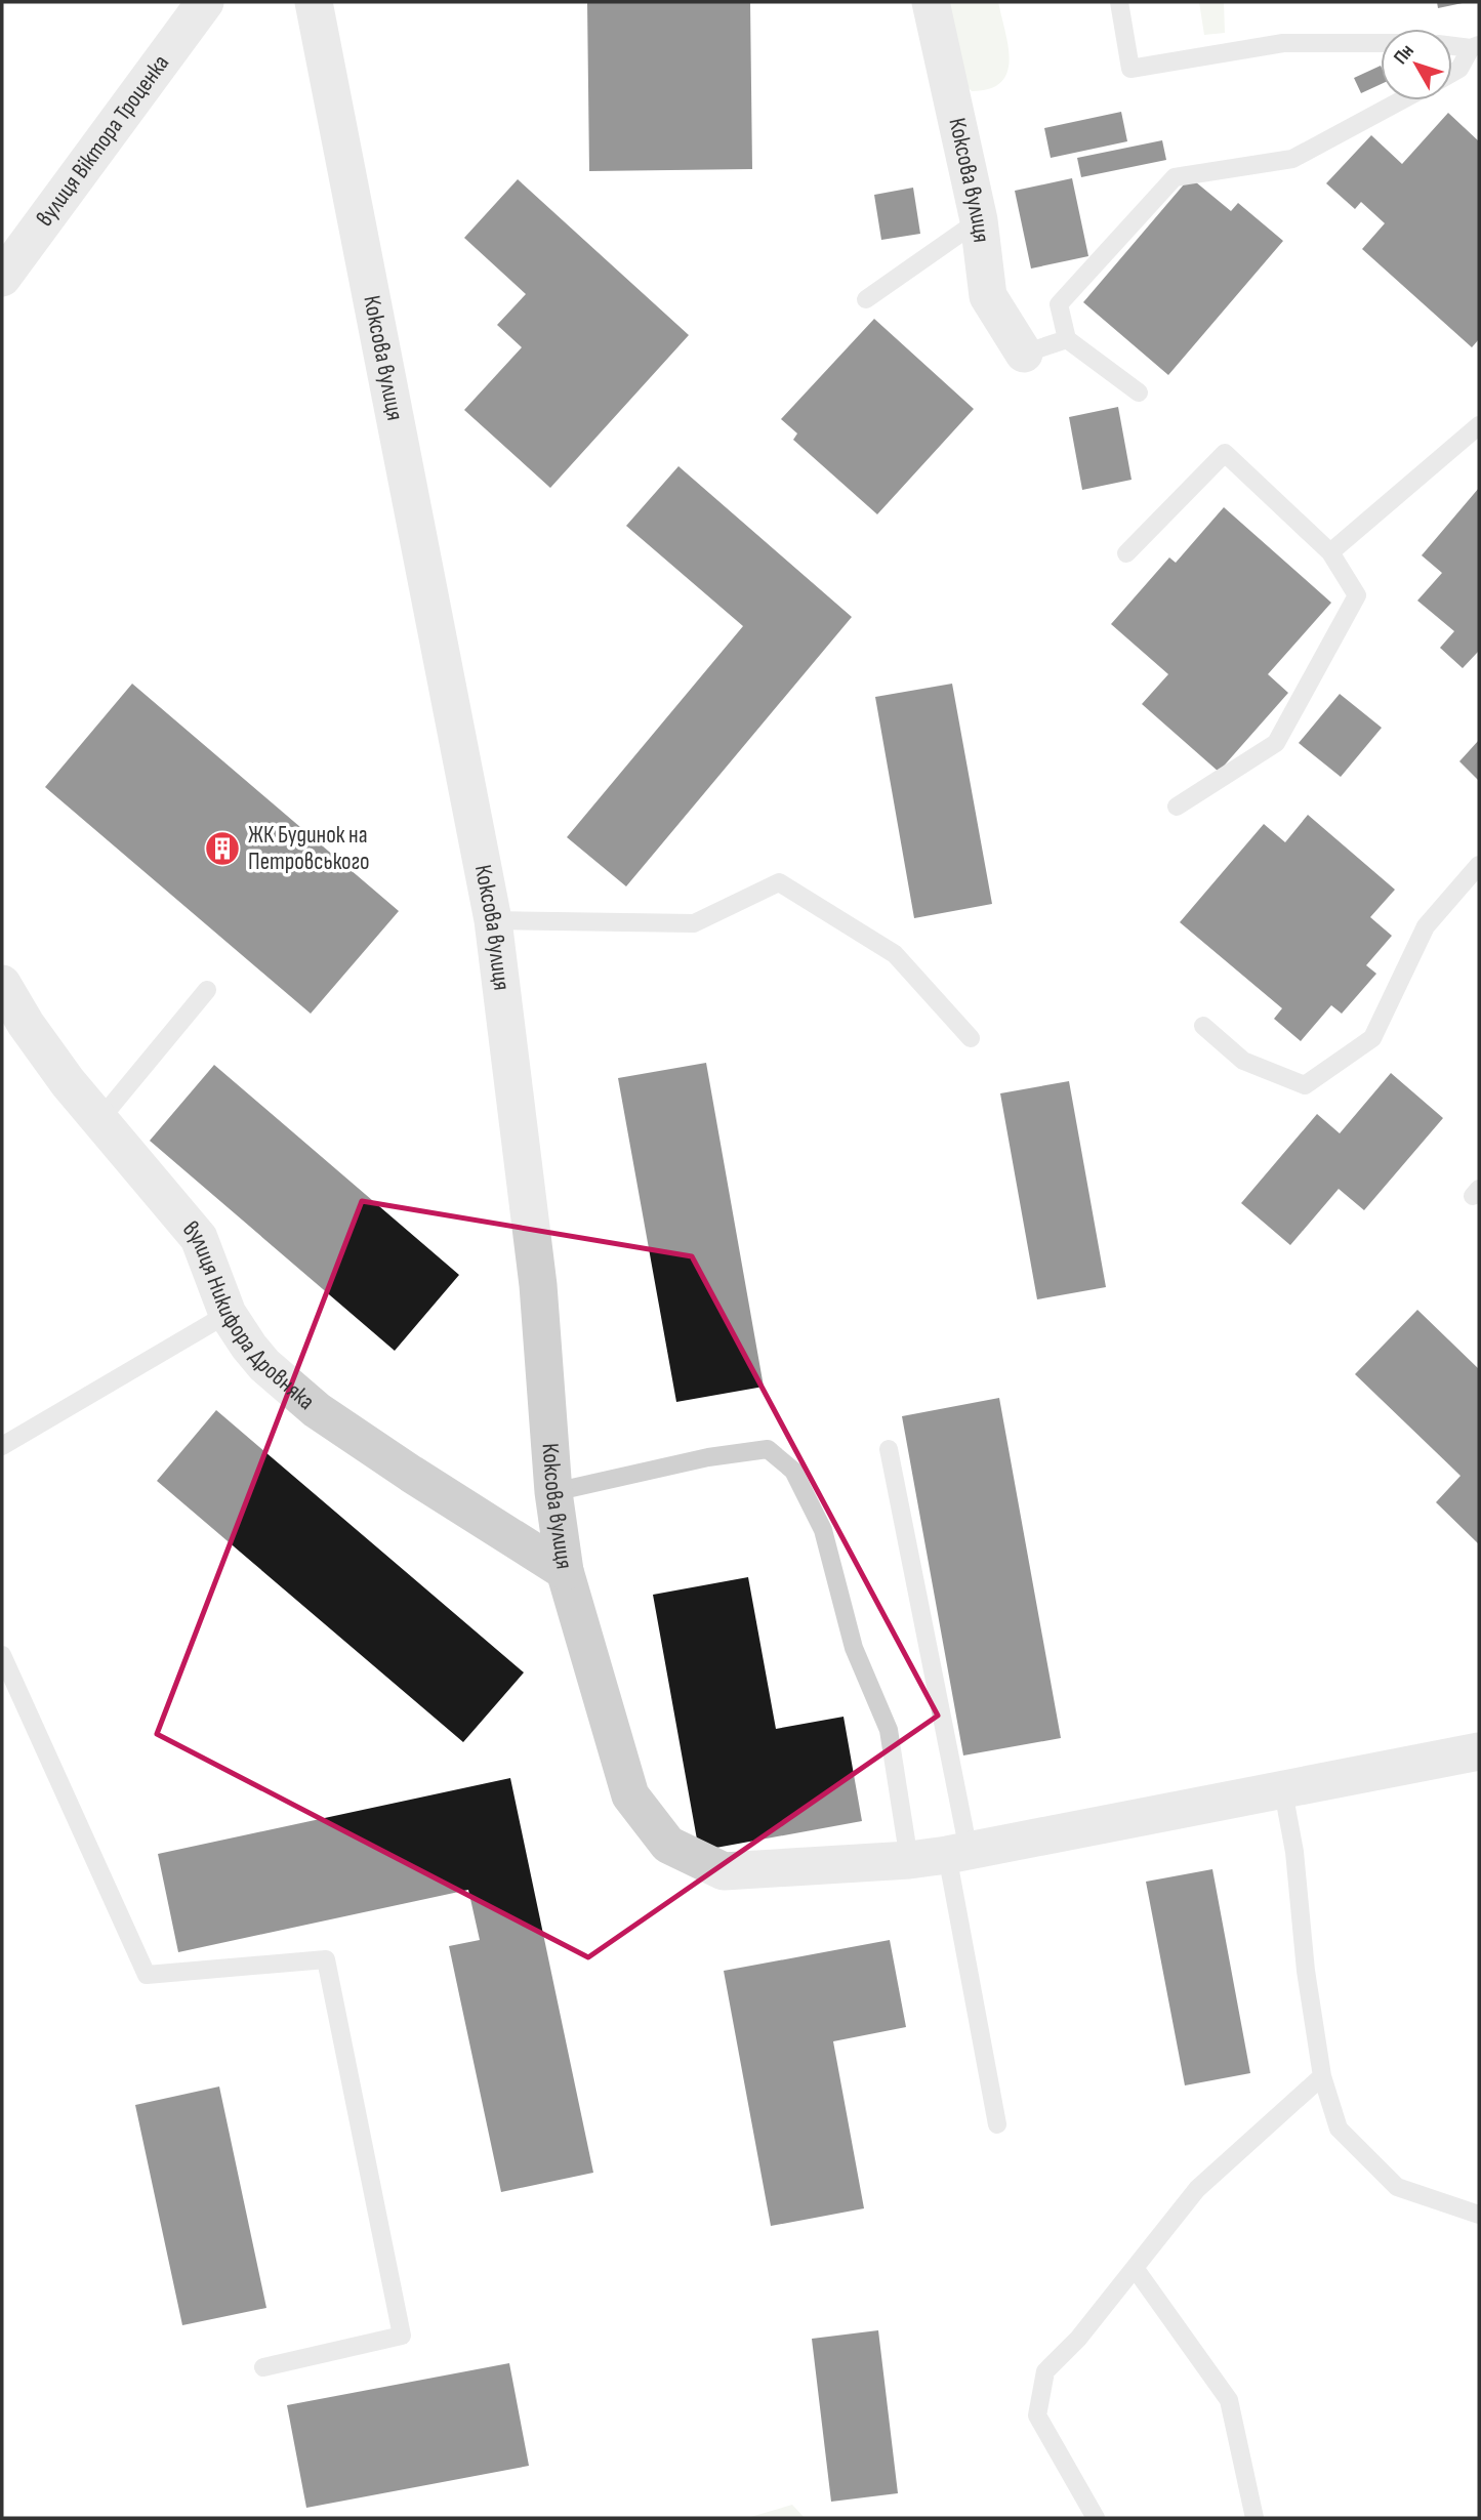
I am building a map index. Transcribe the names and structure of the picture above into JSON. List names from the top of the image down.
{
  "streets": {
    "street": ["вулиця Віктора Троценка", "Коксова вулиця", "вулиця Никифора Дровняка"]
  },
  "crossings": [
    ["Коксова вулиця", "вулиця Никифора Дровняка"]
  ],
  "places": {
    "building": ["ЖК Будинок на Петровського"]
  },
  "north": "top left"
}
